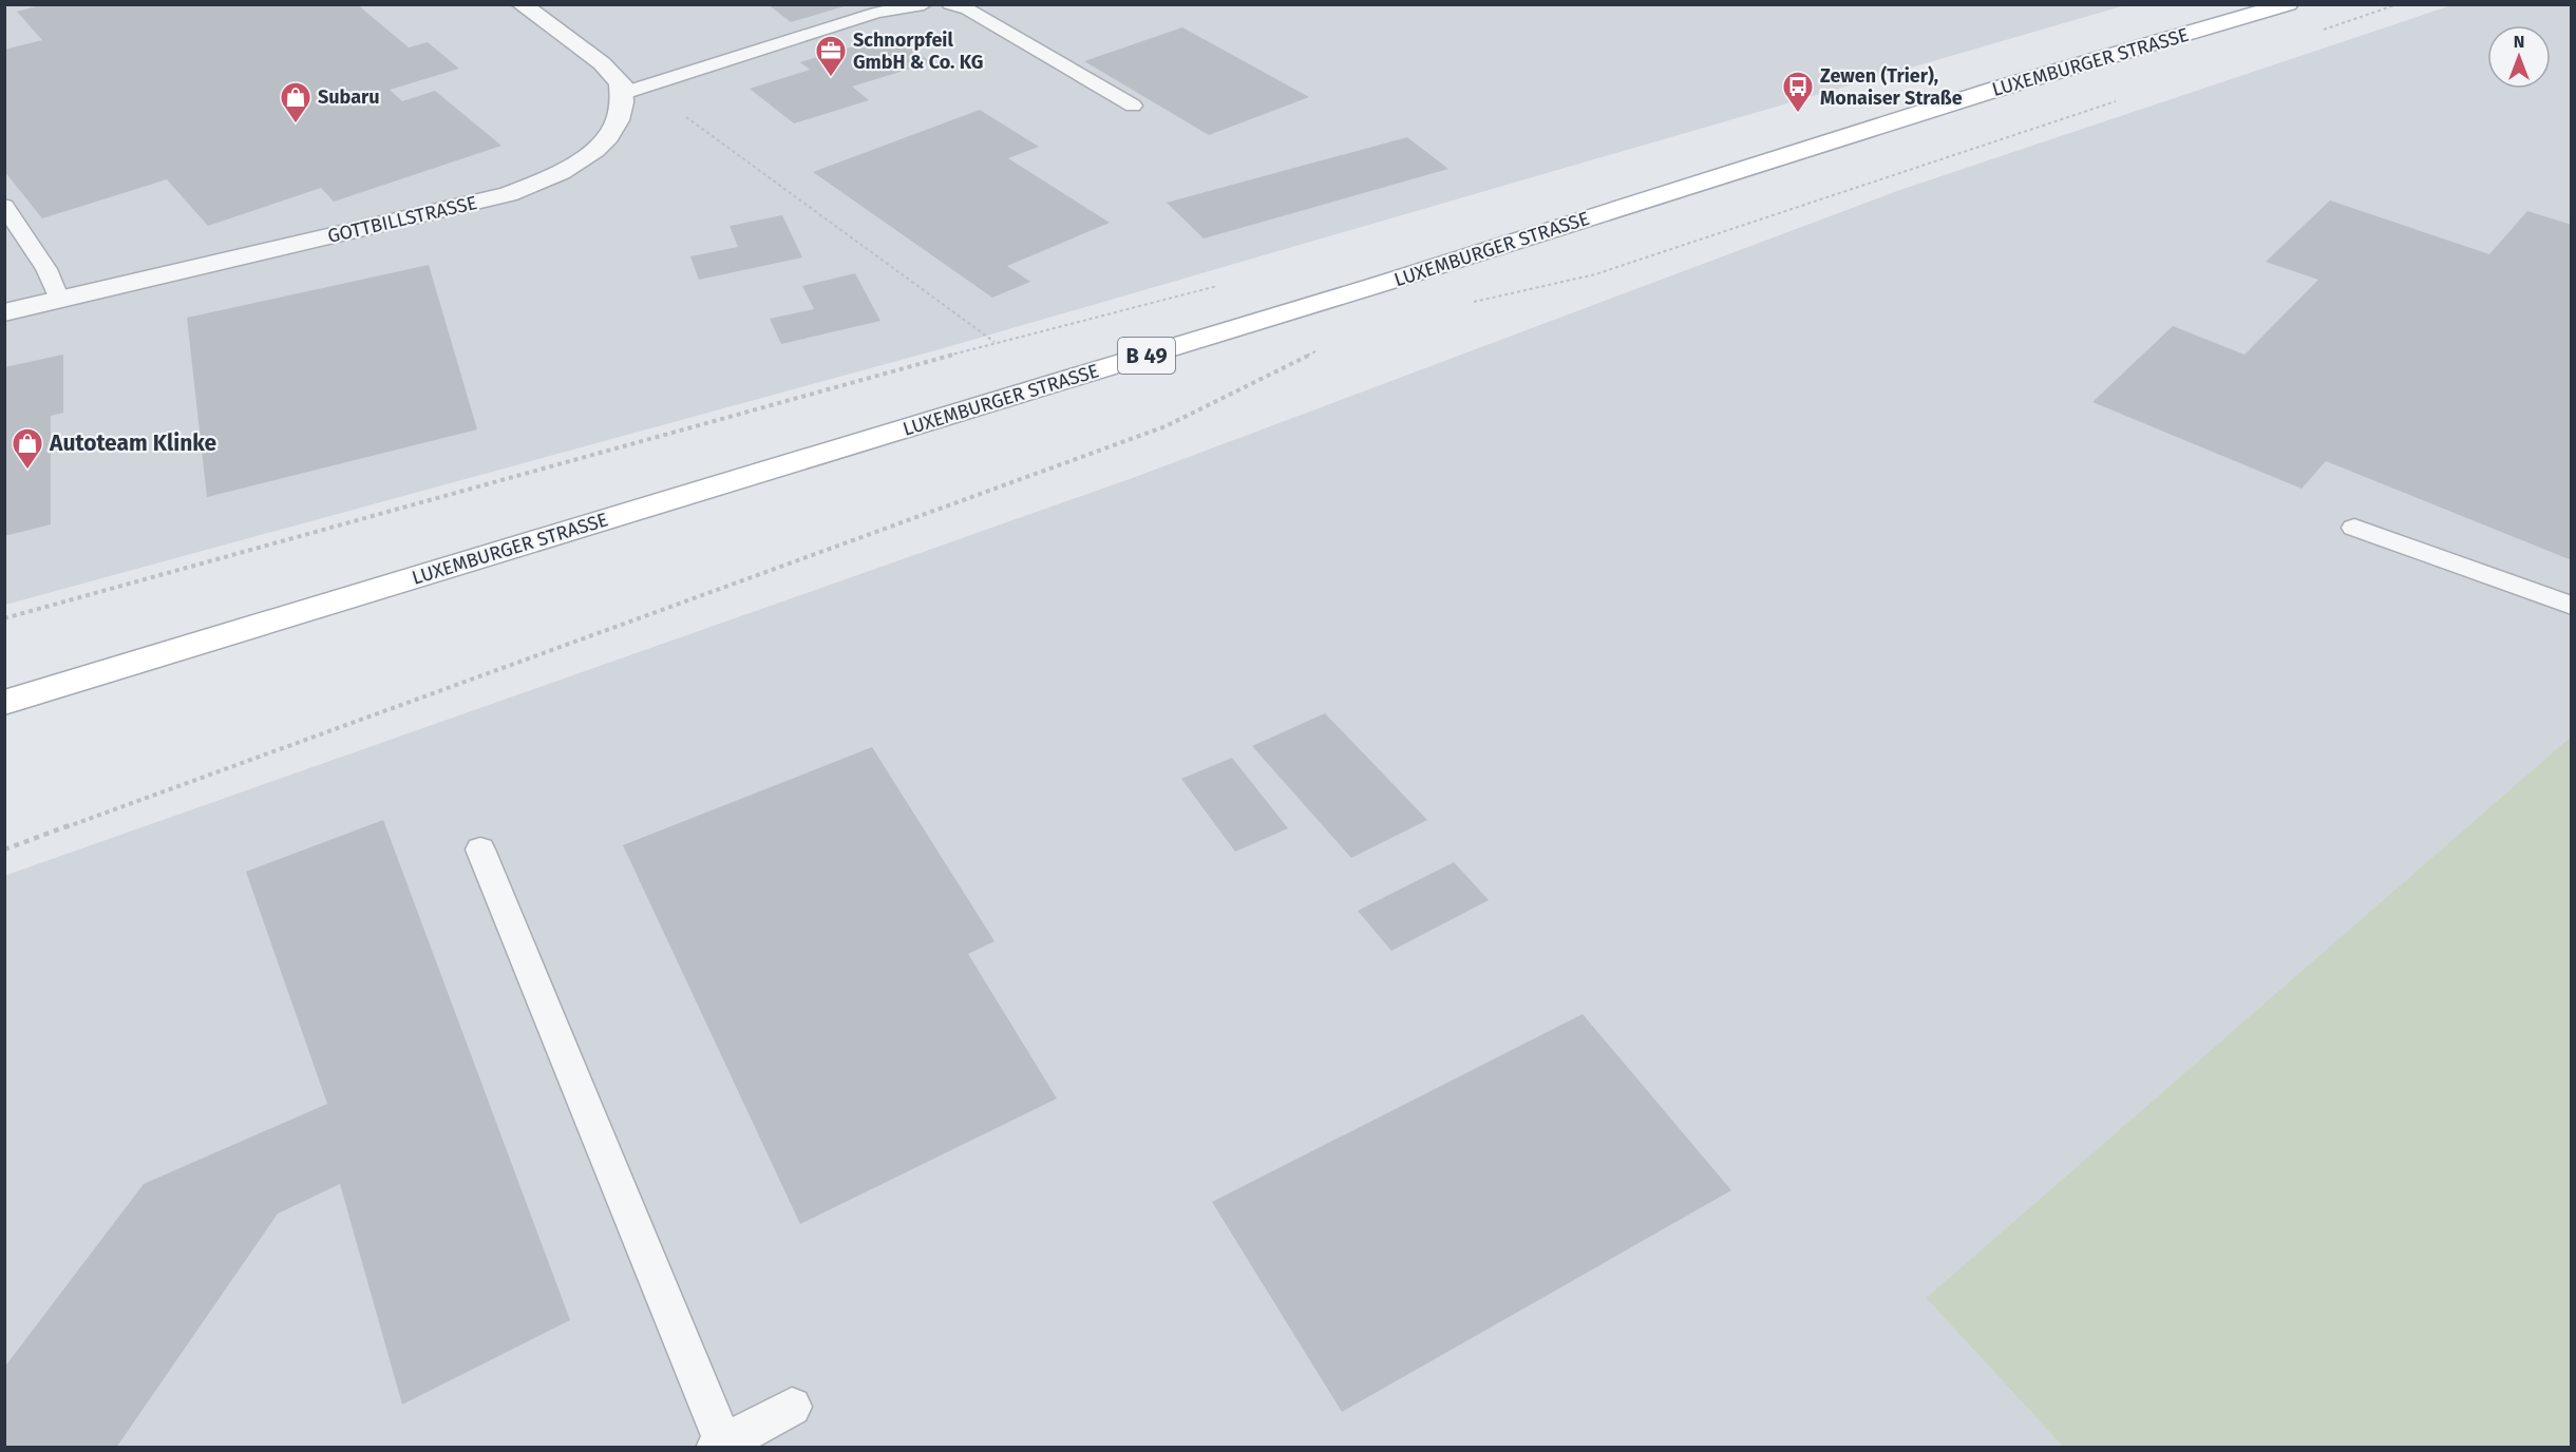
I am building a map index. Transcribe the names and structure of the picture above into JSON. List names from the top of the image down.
{
  "streets": {
    "main road": ["LUXEMBURGER STRASSE", "B 49"],
    "street": ["GOTTBILLSTRASSE"]
  },
  "places": {
    "office": ["Schnorpfeil GmbH & Co. KG"],
    "bus stop": ["Zewen (Trier), Monaiser Straße"],
    "shop": ["Subaru", "Autoteam Klinke"]
  },
  "north": "top"
}
